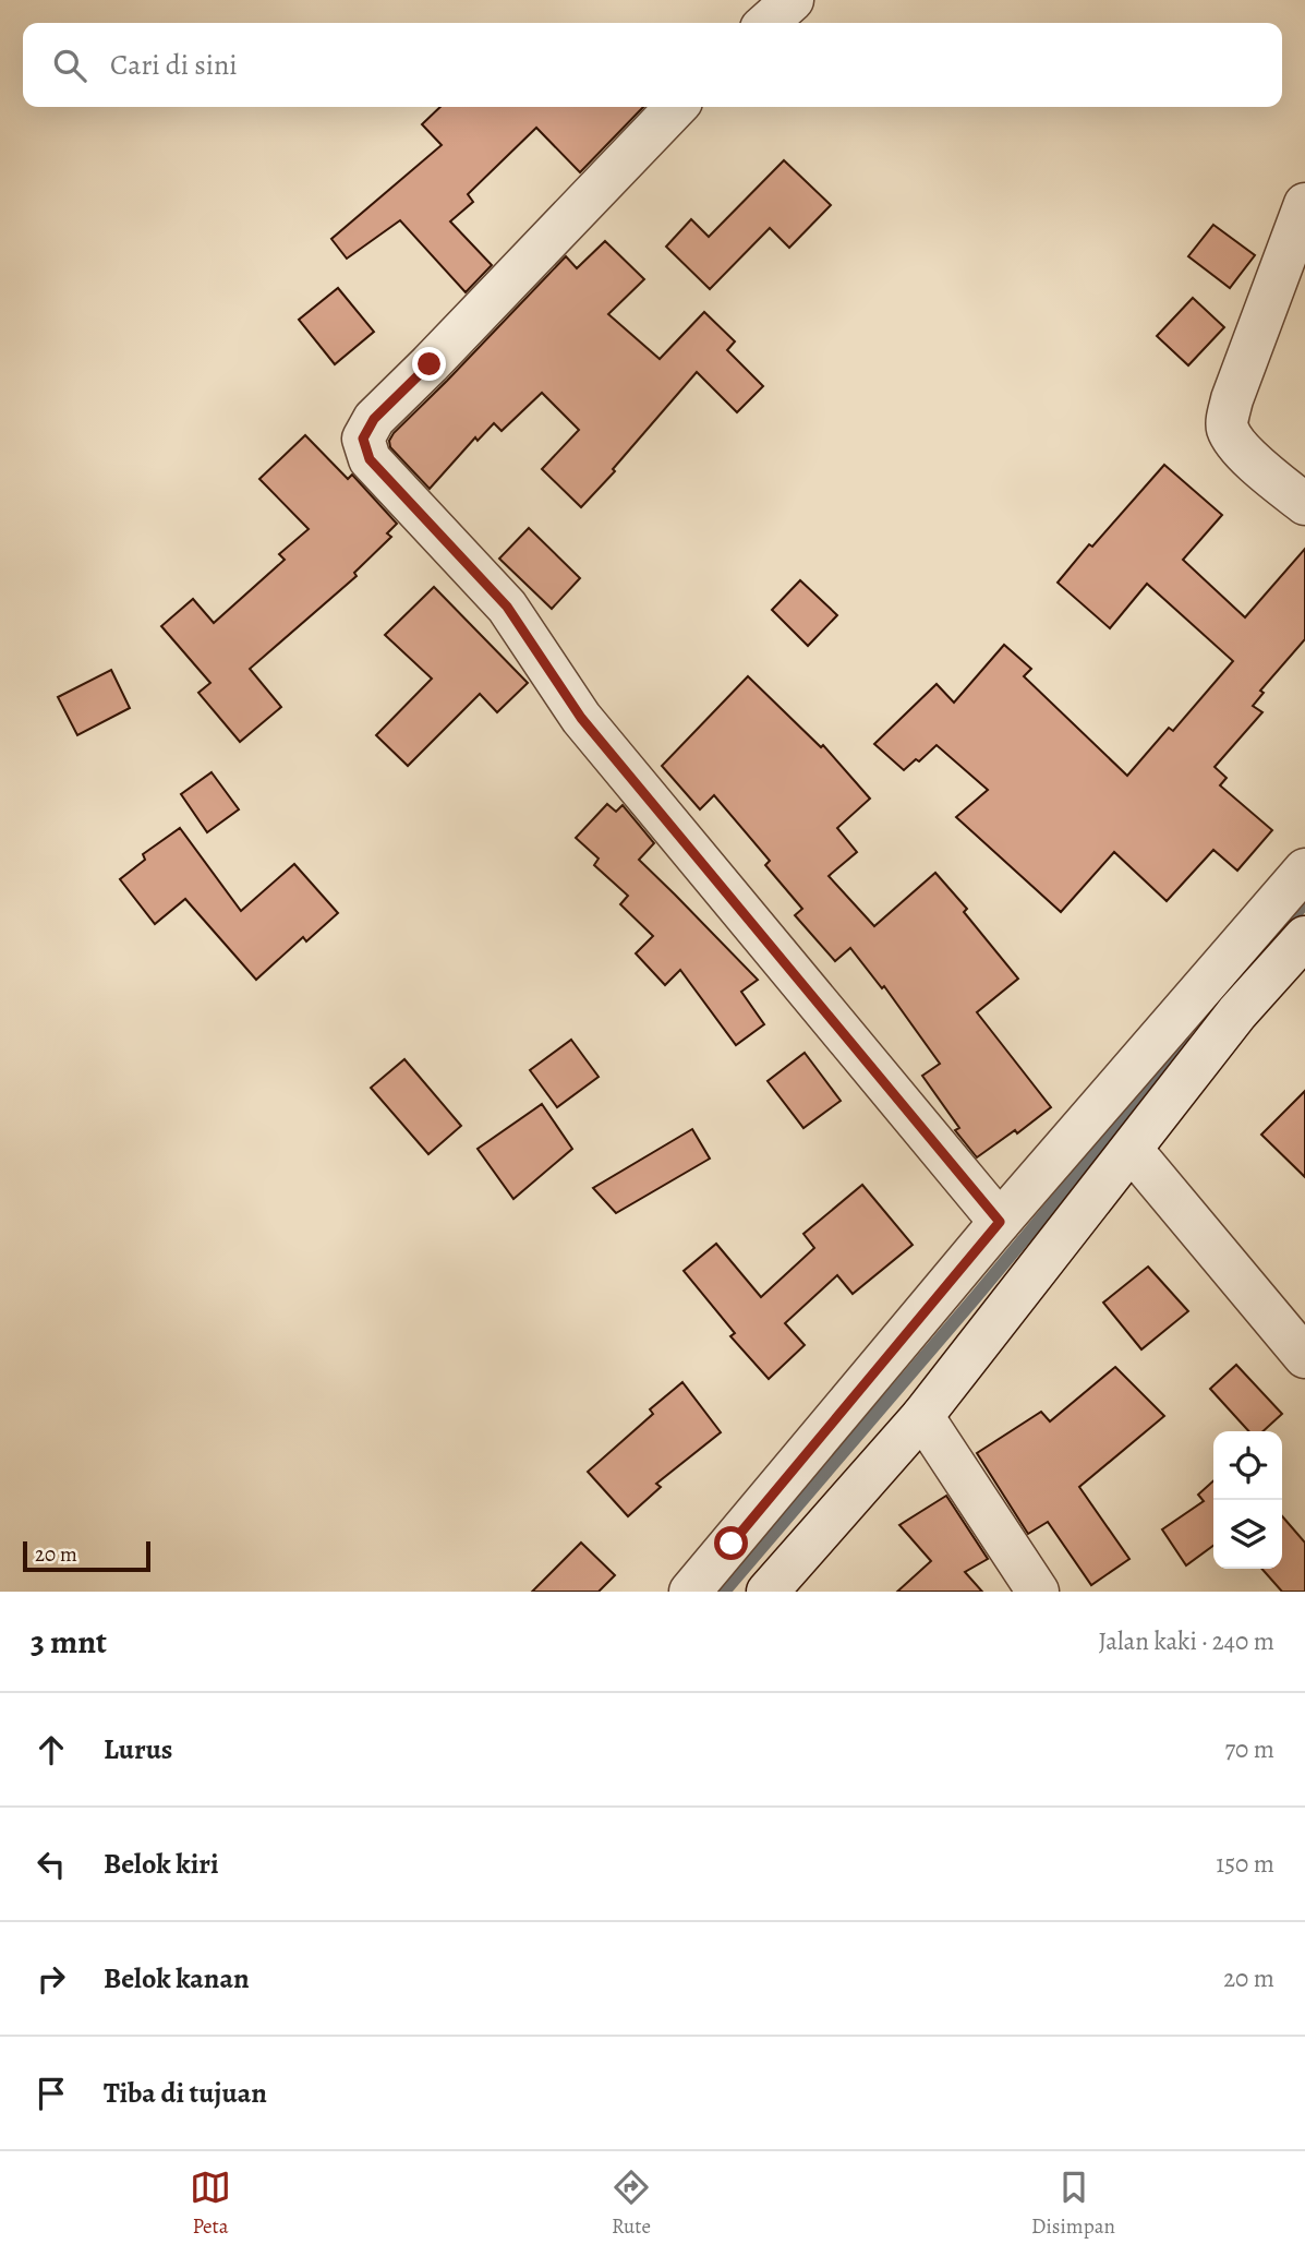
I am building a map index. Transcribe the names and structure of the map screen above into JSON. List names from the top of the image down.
{
  "scale_bar": "20 m",
  "page": {
    "search": "Cari di sini",
    "scale": "20 m",
    "heading": ["3 mnt", "Jalan kaki · 240 m"],
    "list": [
      ["Lurus", "70 m"],
      ["Belok kiri", "150 m"],
      ["Belok kanan", "20 m"],
      "Tiba di tujuan"
    ],
    "nav": ["Peta", "Rute", "Disimpan"]
  }
}
